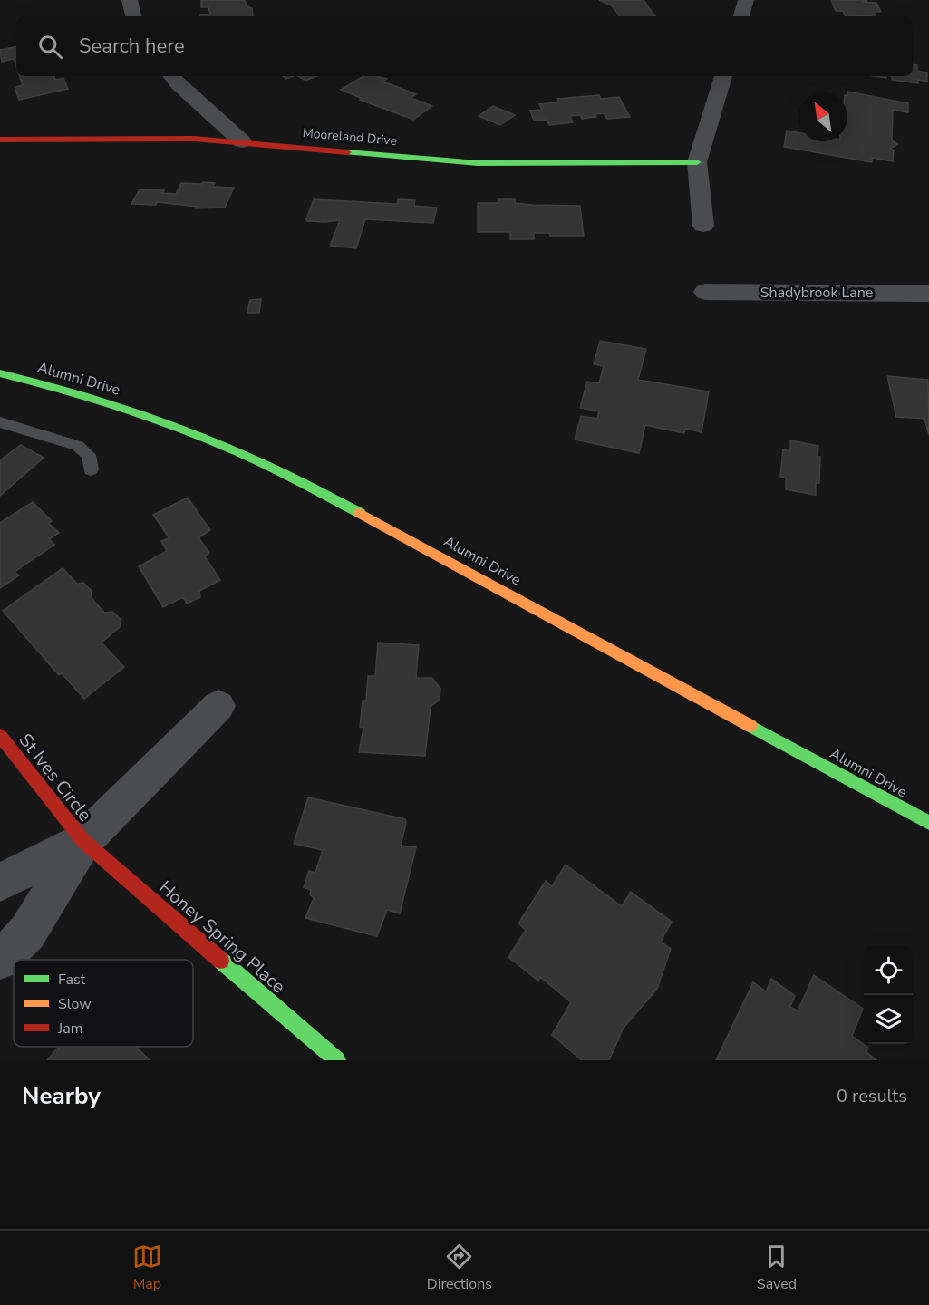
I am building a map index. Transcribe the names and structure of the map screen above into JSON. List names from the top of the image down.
{
  "streets": {
    "street": [
      "Mooreland Drive",
      "Shadybrook Lane",
      "Alumni Drive",
      "St Ives Circle",
      "Honey Spring Place"
    ]
  },
  "crossings": [
    ["St Ives Circle", "Honey Spring Place"]
  ],
  "legend": ["Fast", "Slow", "Jam"],
  "north": "top left",
  "page": {
    "search": "Search here",
    "heading": ["Nearby", "0 results"],
    "nav": ["Map", "Directions", "Saved"]
  }
}
